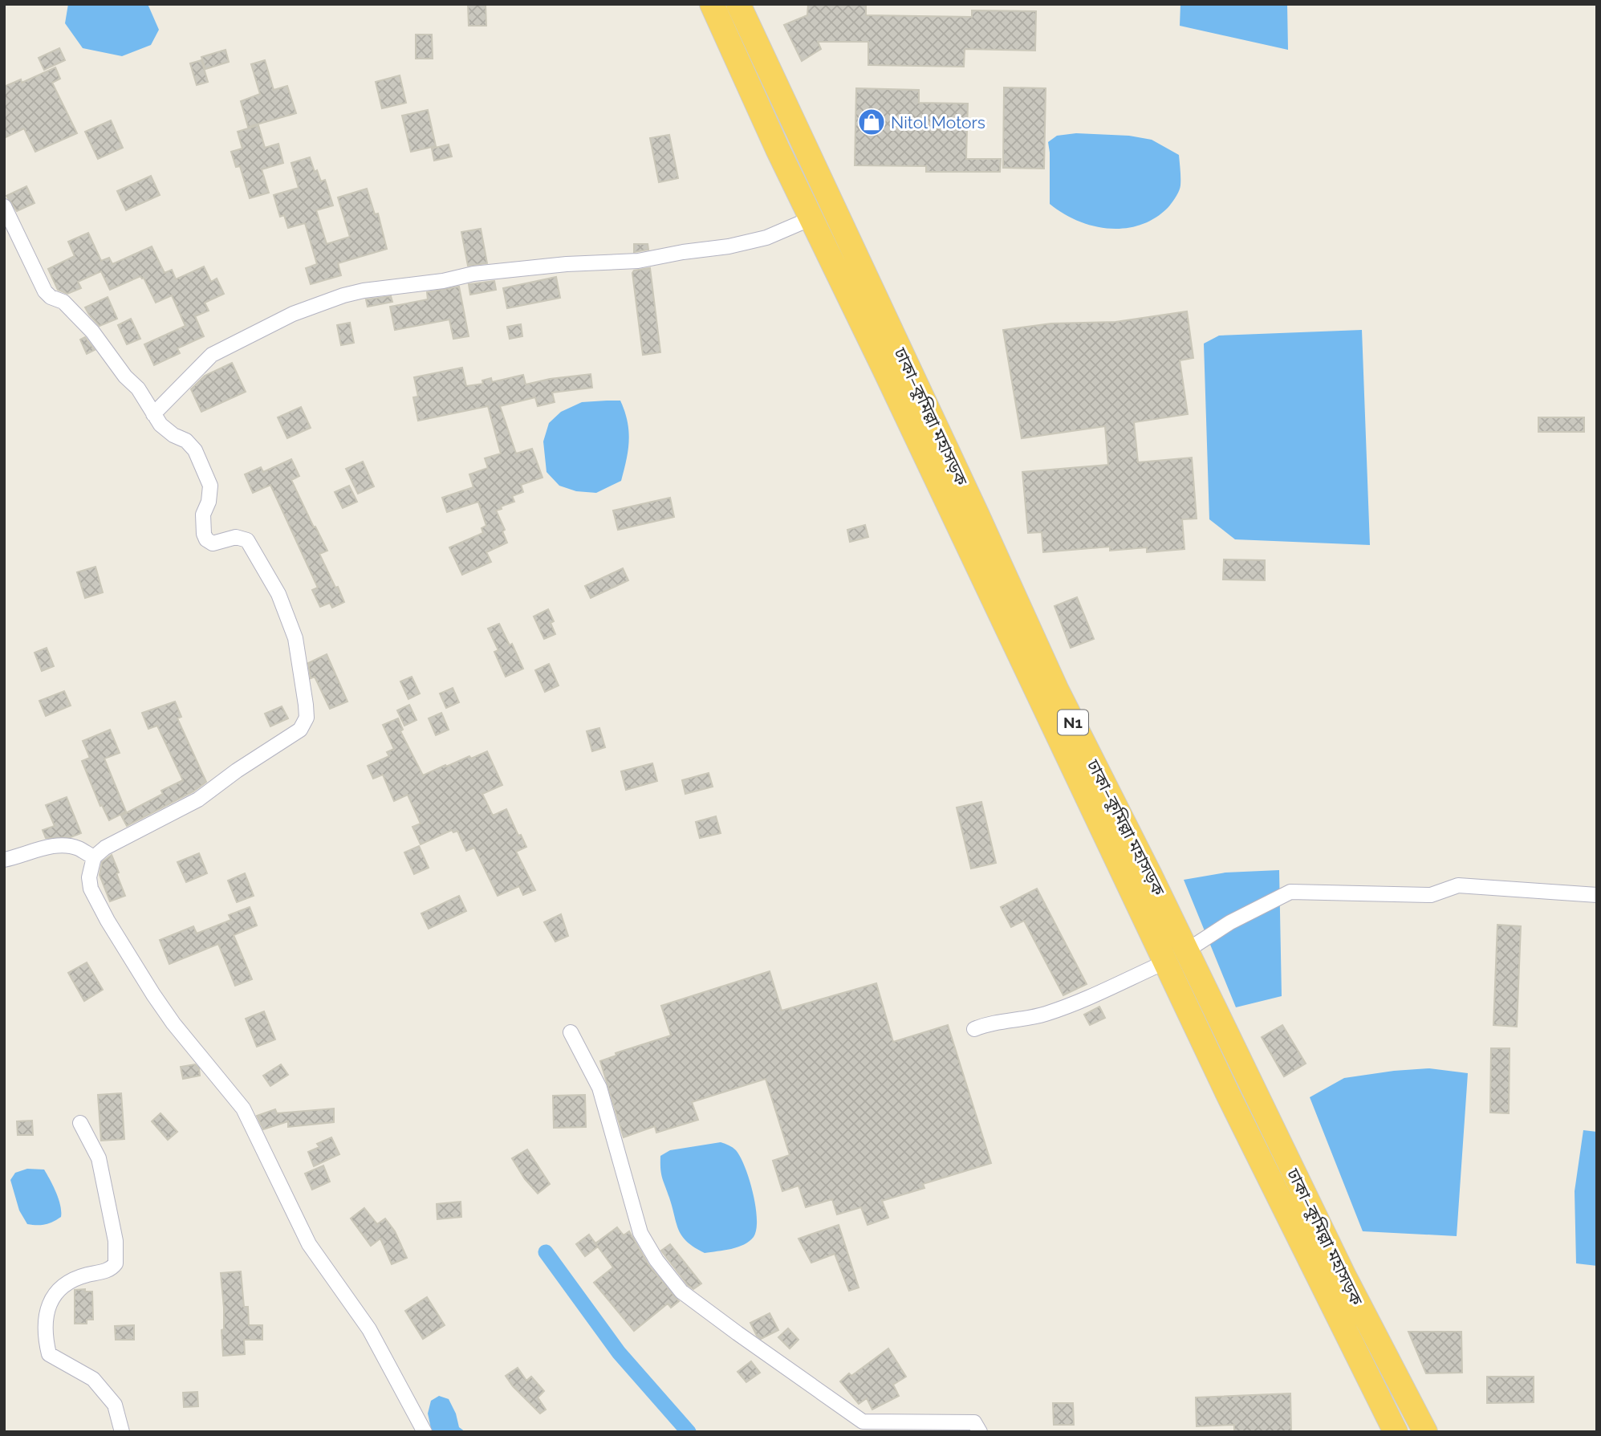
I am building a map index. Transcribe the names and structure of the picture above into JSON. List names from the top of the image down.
{
  "streets": {
    "highway": ["ঢাকা–কুমিল্লা মহাসড়ক", "N1"]
  },
  "places": {
    "shop": ["Nitol Motors"]
  }
}
